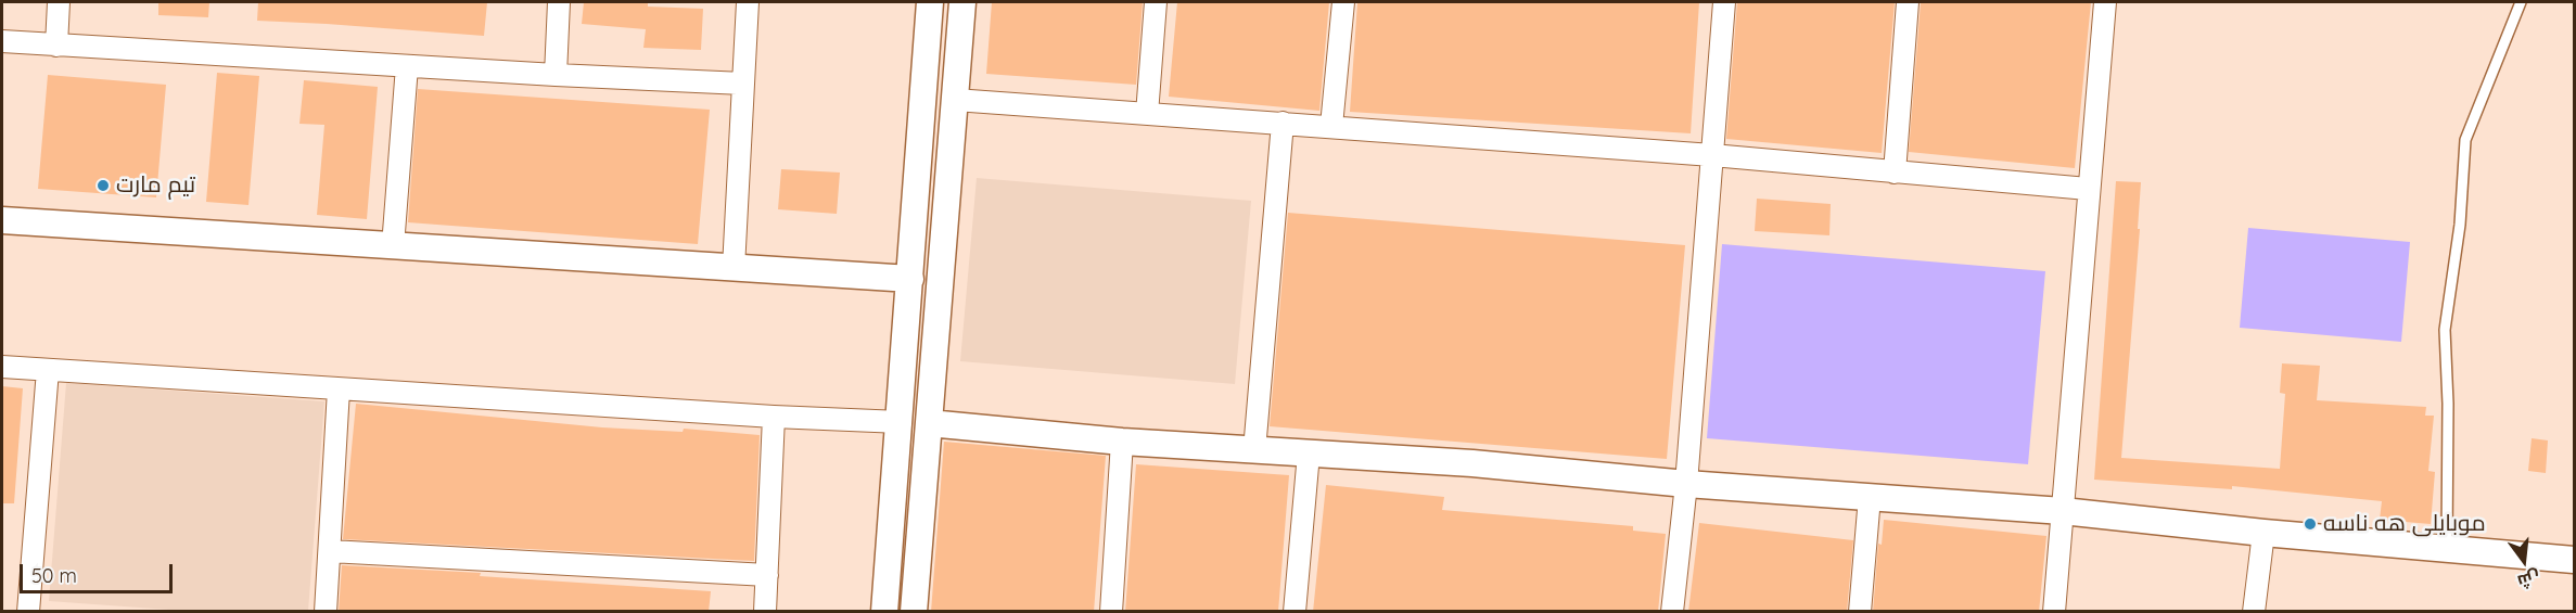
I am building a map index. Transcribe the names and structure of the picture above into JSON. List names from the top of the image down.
{
  "places": ["تیم مارت", "موبایلی هه ناسه"],
  "scale_bar": "50 m",
  "north": "bottom"
}
